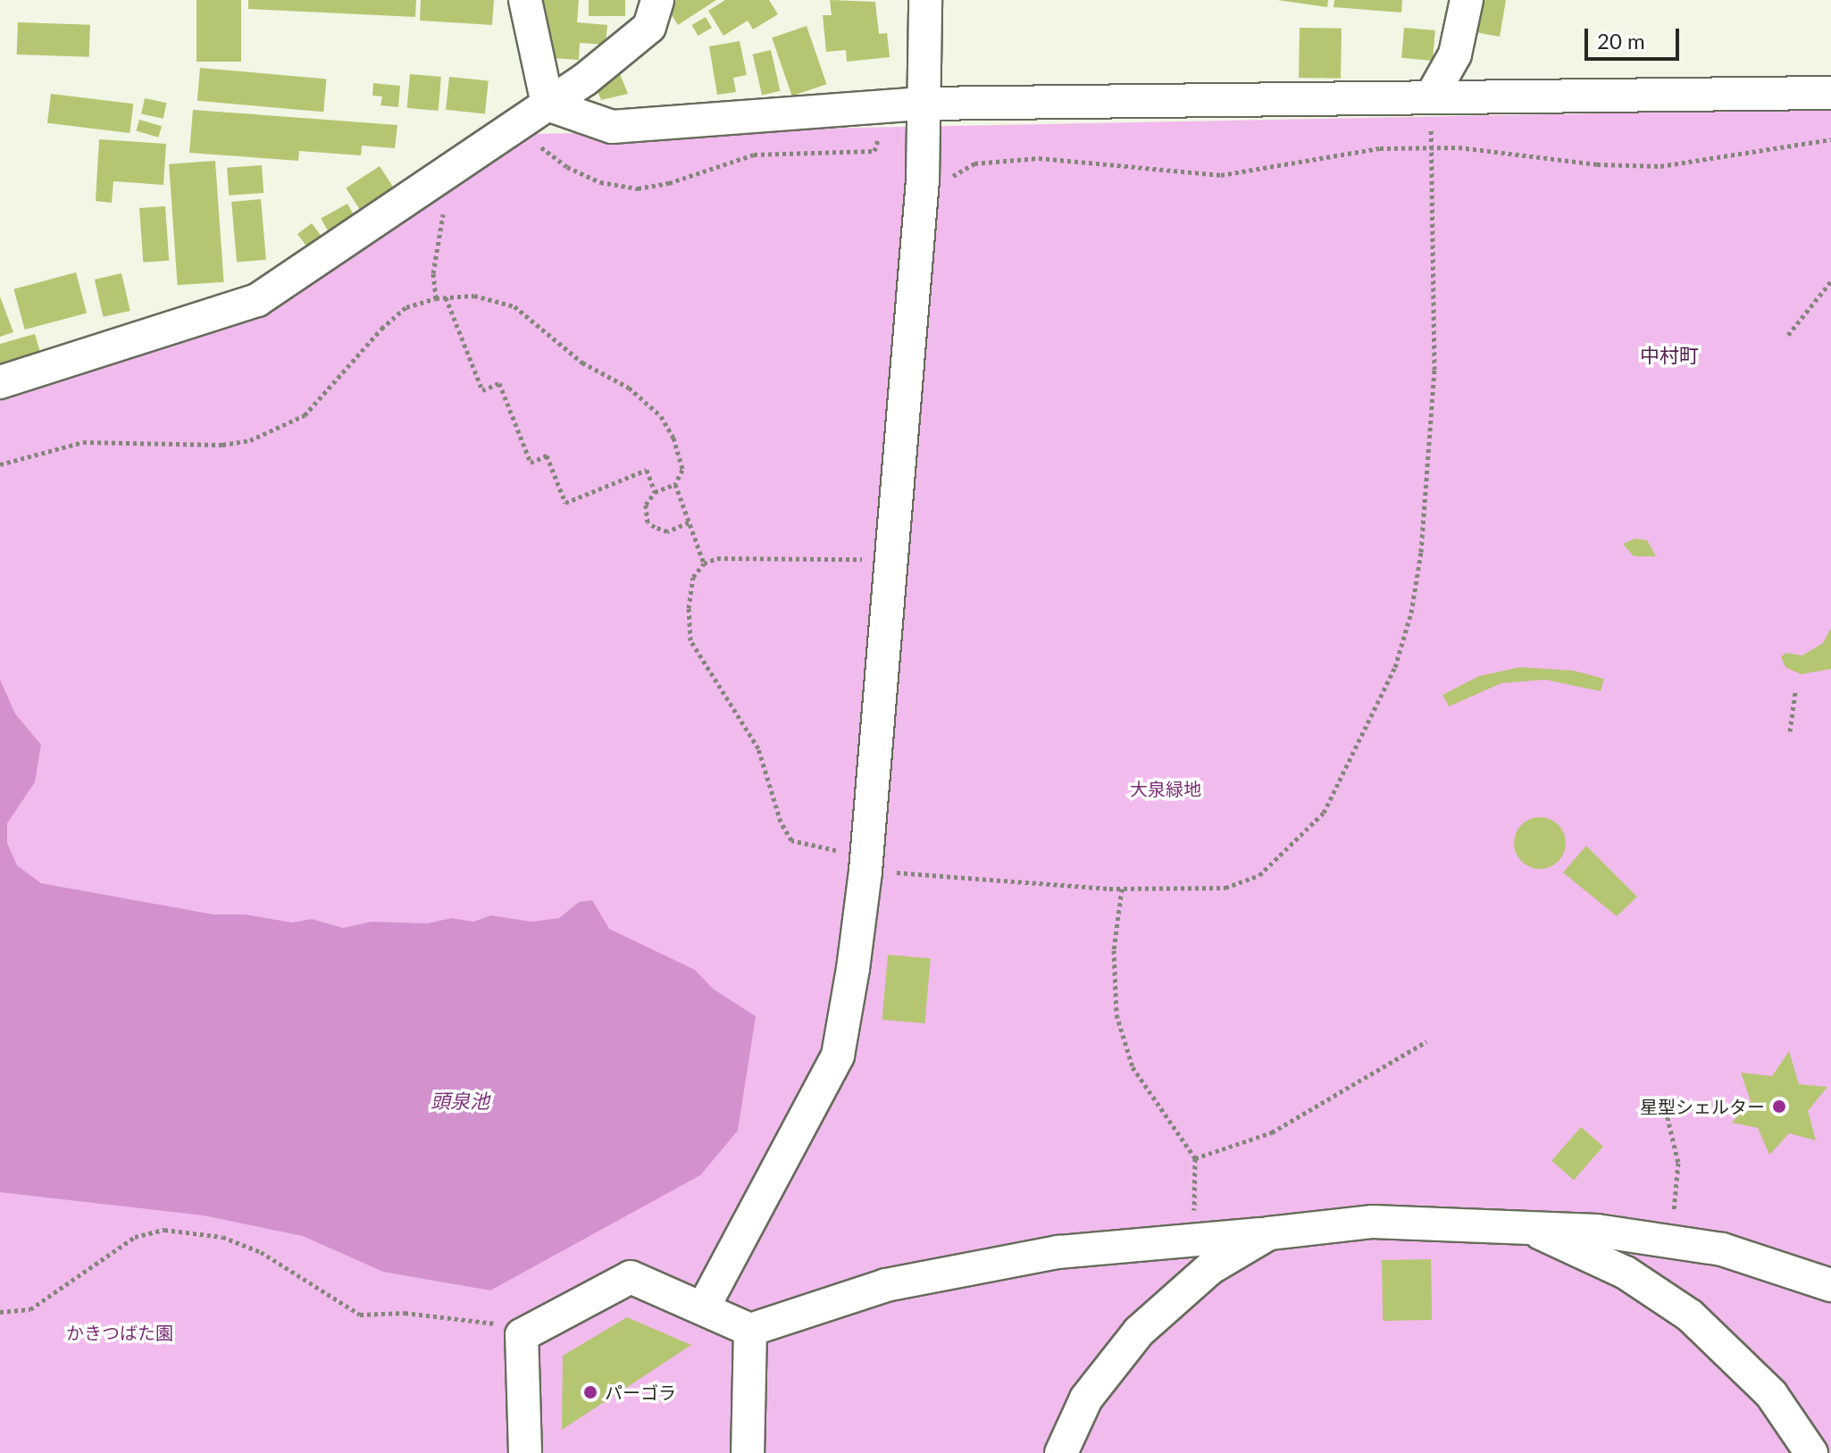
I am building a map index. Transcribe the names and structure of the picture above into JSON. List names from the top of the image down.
{
  "districts": ["中村町"],
  "water": ["頭泉池"],
  "parks": ["大泉緑地", "かきつばた園"],
  "places": ["星型シェルター", "パーゴラ"],
  "scale_bar": "20 m"
}
